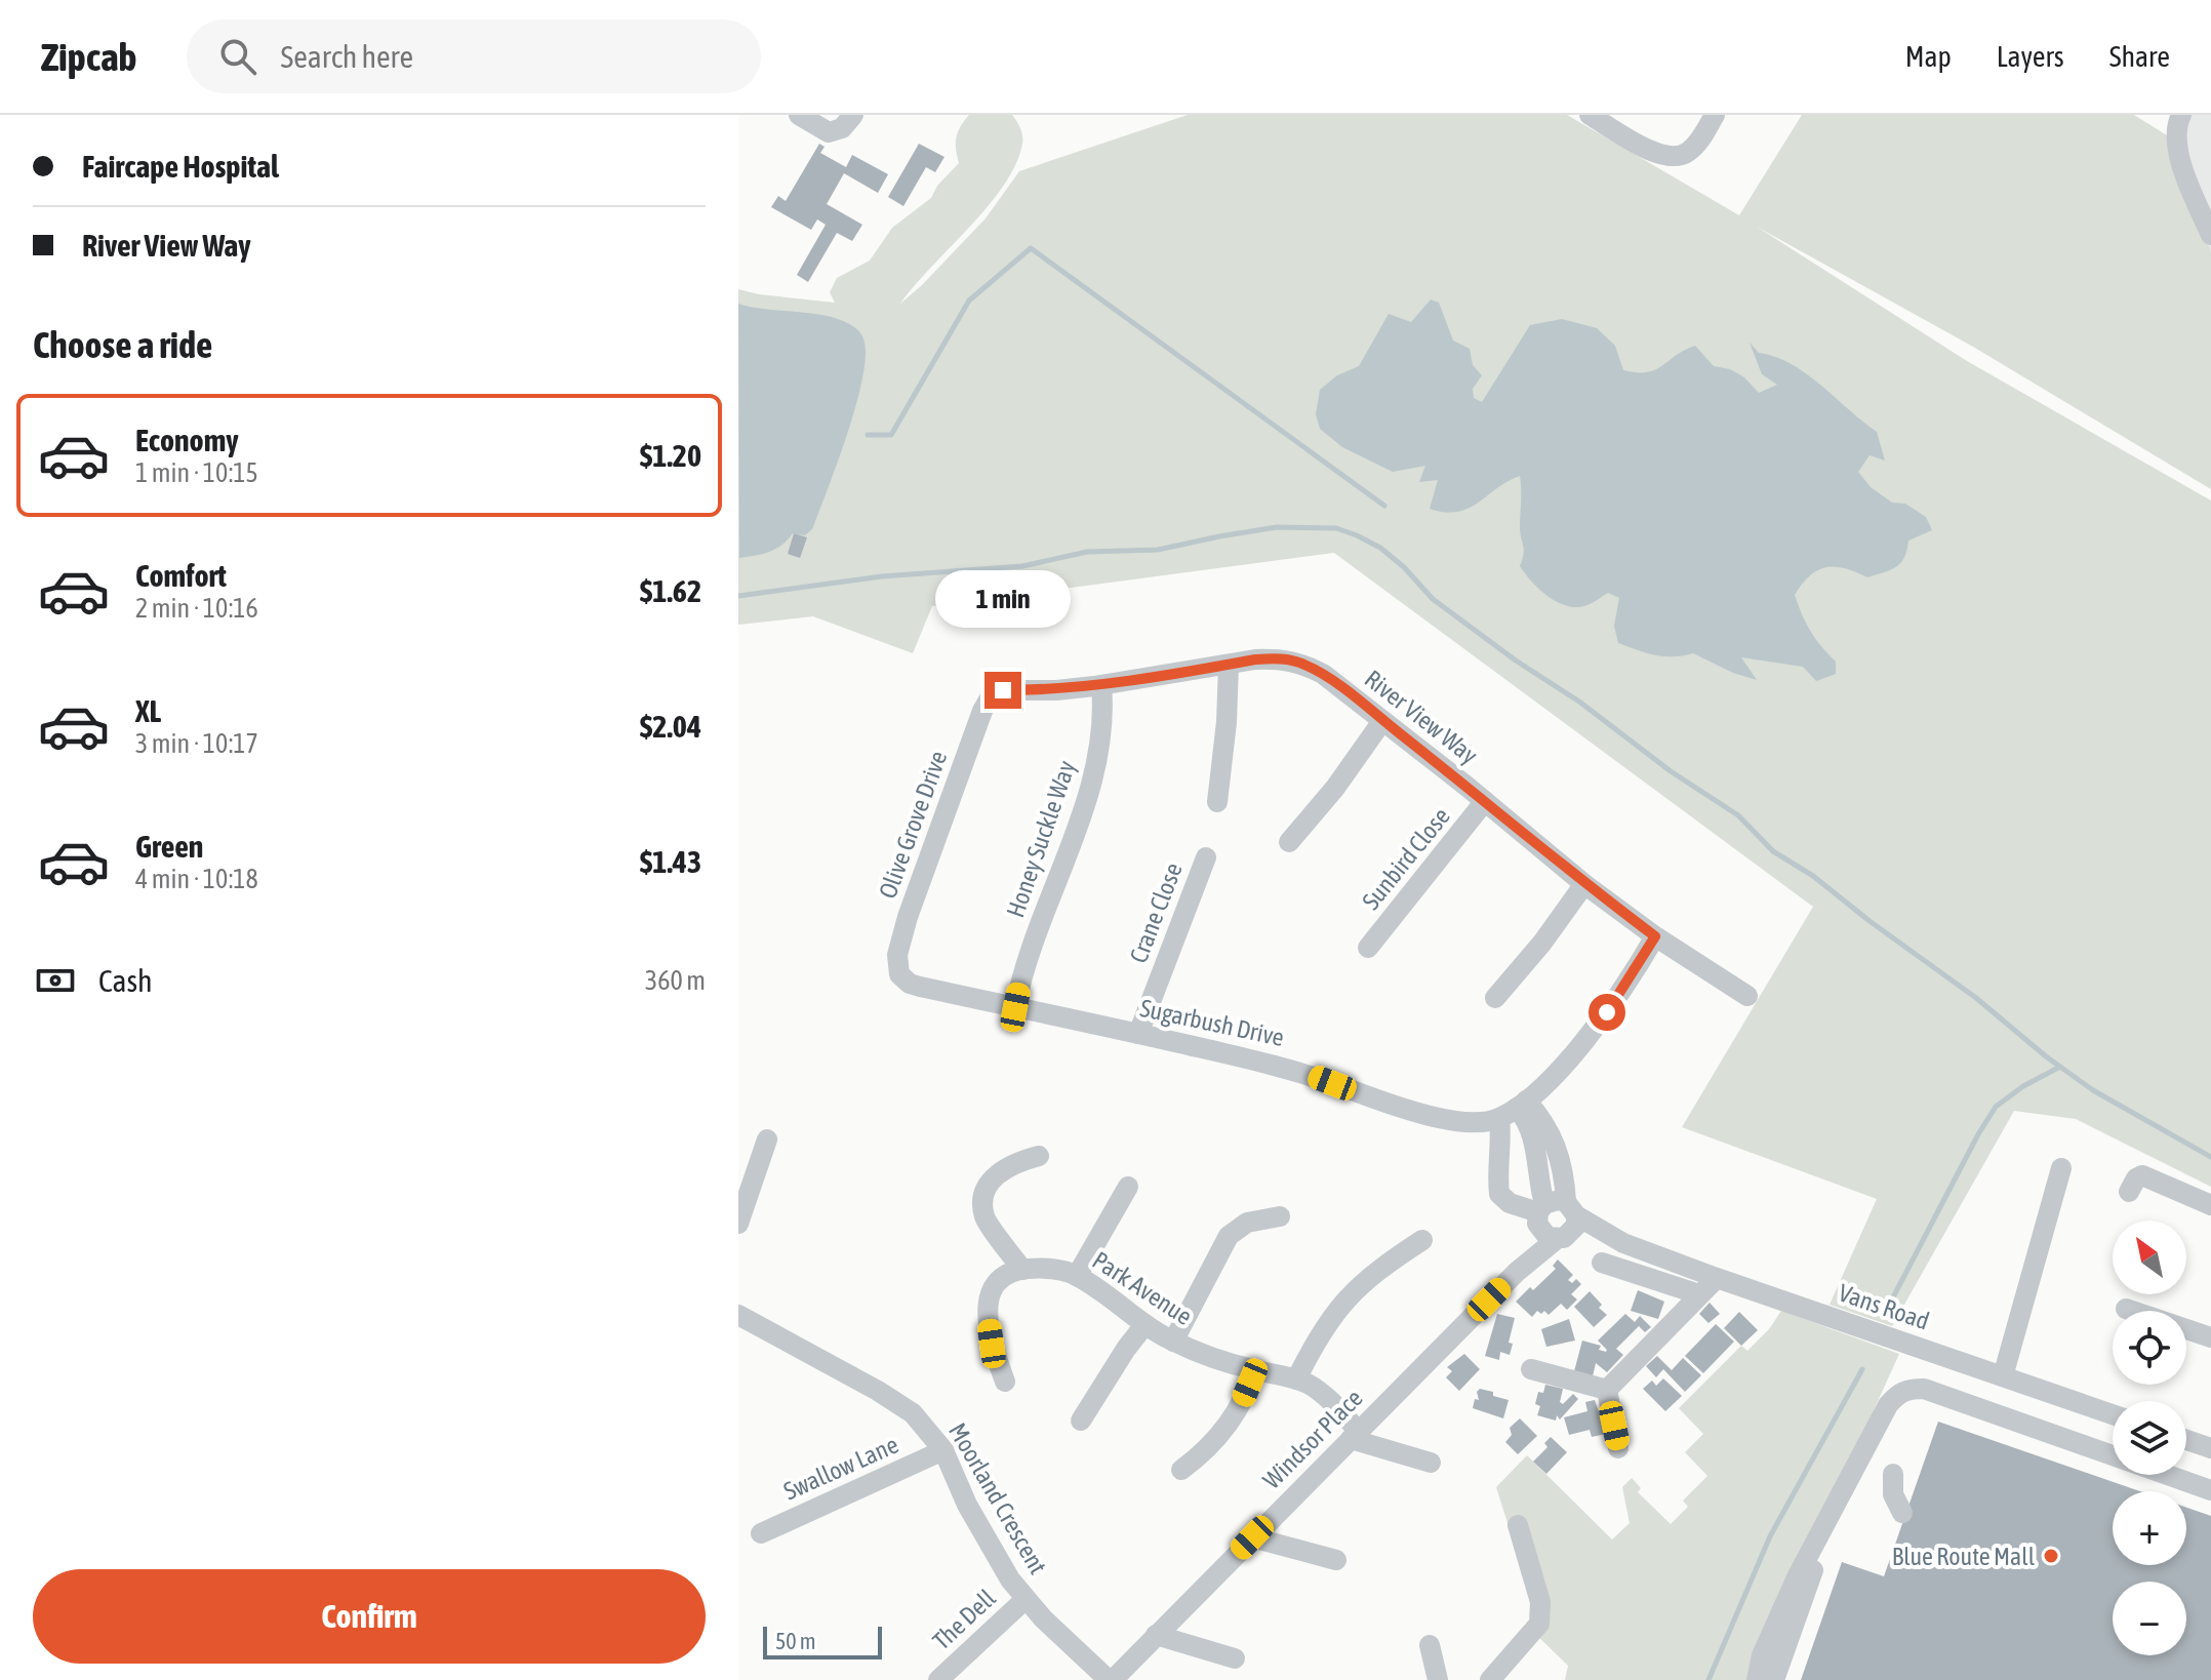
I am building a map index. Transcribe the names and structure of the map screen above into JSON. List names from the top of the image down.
{
  "streets": {
    "street": [
      "River View Way",
      "Olive Grove Drive",
      "Honey Suckle Way",
      "Sunbird Close",
      "Crane Close",
      "Sugarbush Drive",
      "Park Avenue",
      "Vans Road",
      "Windsor Place",
      "Swallow Lane",
      "Moorland Crescent",
      "The Dell"
    ]
  },
  "crossings": [
    ["River View Way", "Olive Grove Drive"],
    ["River View Way", "Honey Suckle Way"],
    ["River View Way", "Sunbird Close"],
    ["Olive Grove Drive", "Sugarbush Drive"],
    ["Honey Suckle Way", "Sugarbush Drive"],
    ["Crane Close", "Sugarbush Drive"],
    ["Park Avenue", "Windsor Place"],
    ["Vans Road", "Windsor Place"],
    ["Windsor Place", "Moorland Crescent"],
    ["Swallow Lane", "Moorland Crescent"],
    ["Moorland Crescent", "The Dell"]
  ],
  "places": ["Blue Route Mall"],
  "scale_bar": "50 m",
  "north": "top left",
  "page": {
    "header": "Zipcab",
    "search": "Search here",
    "nav": ["Map", "Layers", "Share"],
    "banner": ["Faircape Hospital", "River View Way"],
    "heading": "Choose a ride",
    "list": [
      {
        "name": "Economy",
        "note": "1 min · 10:15",
        "value": "$1.20"
      },
      {
        "name": "Comfort",
        "note": "2 min · 10:16",
        "value": "$1.62"
      },
      {
        "name": "XL",
        "note": "3 min · 10:17",
        "value": "$2.04"
      },
      {
        "name": "Green",
        "note": "4 min · 10:18",
        "value": "$1.43"
      }
    ],
    "bubble": "1 min",
    "pay": ["Cash", "360 m"],
    "map_buttons": ["+", "−"],
    "buttons": "Confirm",
    "scale": "50 m"
  }
}
